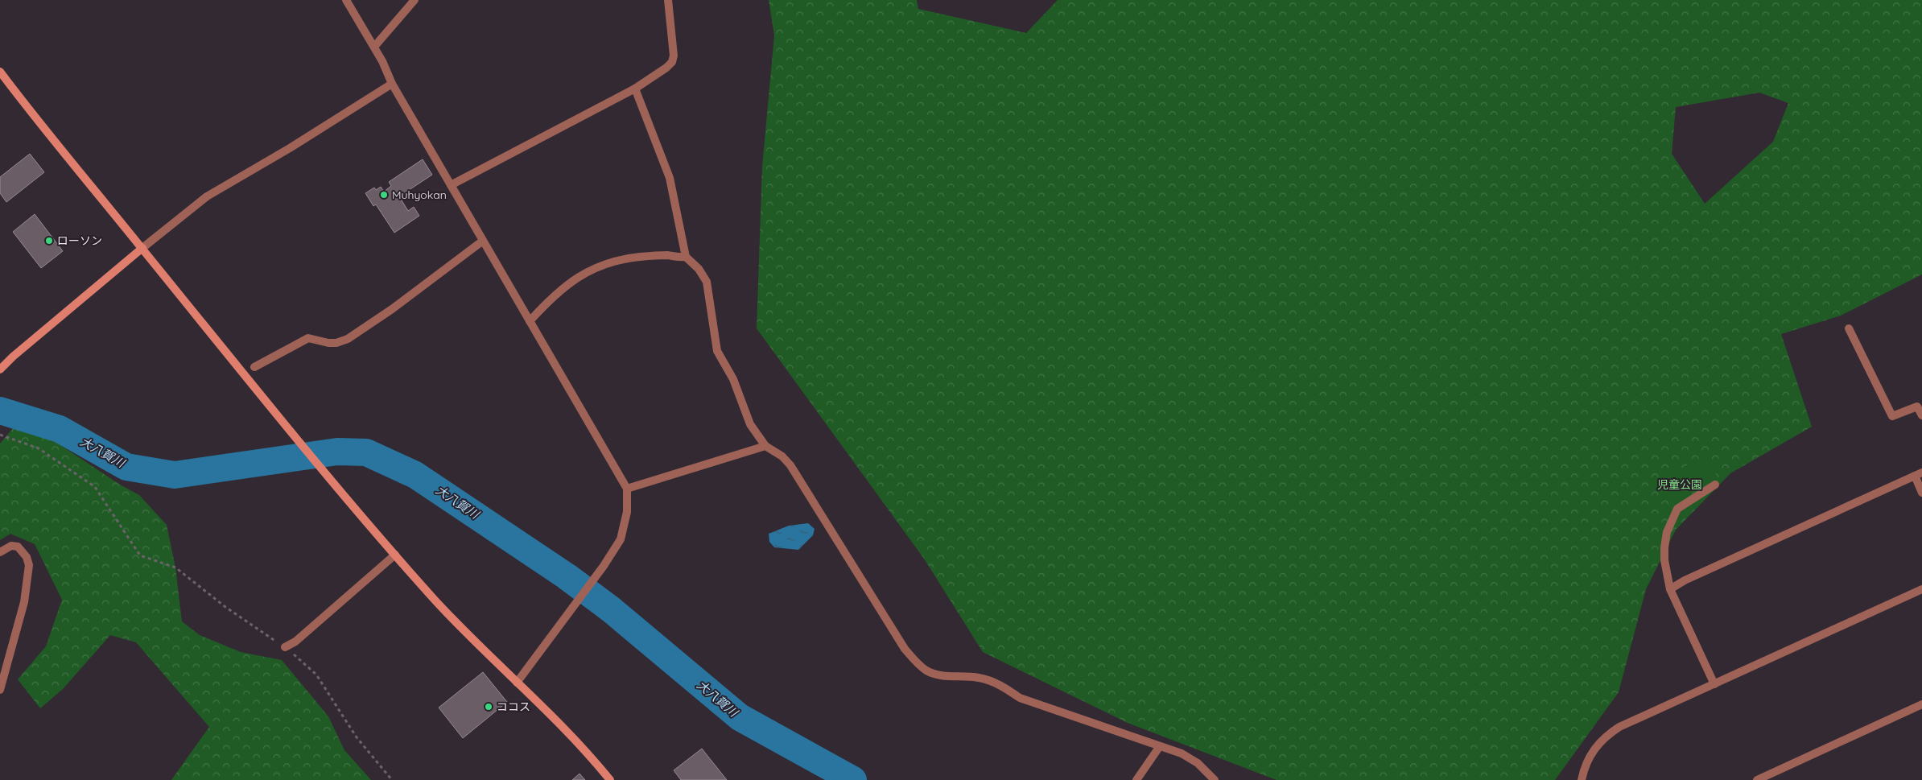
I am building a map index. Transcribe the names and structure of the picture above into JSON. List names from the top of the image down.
{
  "water": ["大八賀川"],
  "parks": ["児童公園"],
  "places": ["Muhyokan", "ローソン", "ココス"]
}
